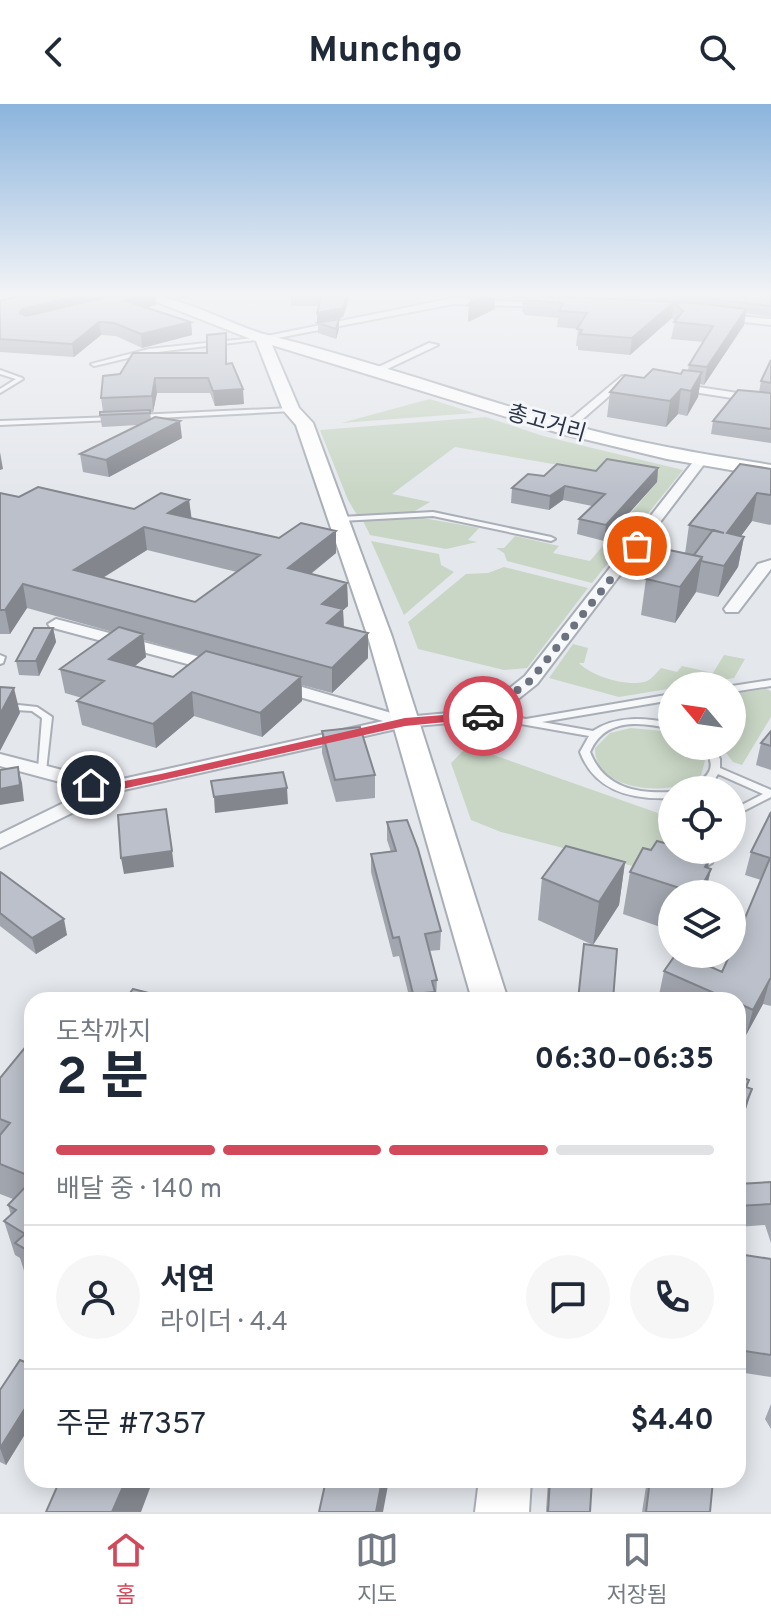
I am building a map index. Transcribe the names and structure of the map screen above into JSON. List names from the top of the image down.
{
  "streets": {
    "street": ["총고거리"]
  },
  "north": "top left",
  "page": {
    "header": "Munchgo",
    "heading": ["2 분", "도착까지", "06:30–06:35"],
    "panel": [
      "서연",
      "라이더 · 4.4",
      "주문 #7357",
      "$4.40"
    ],
    "bar": "배달 중 · 140 m",
    "tabs": ["홈", "지도", "저장됨"]
  }
}
